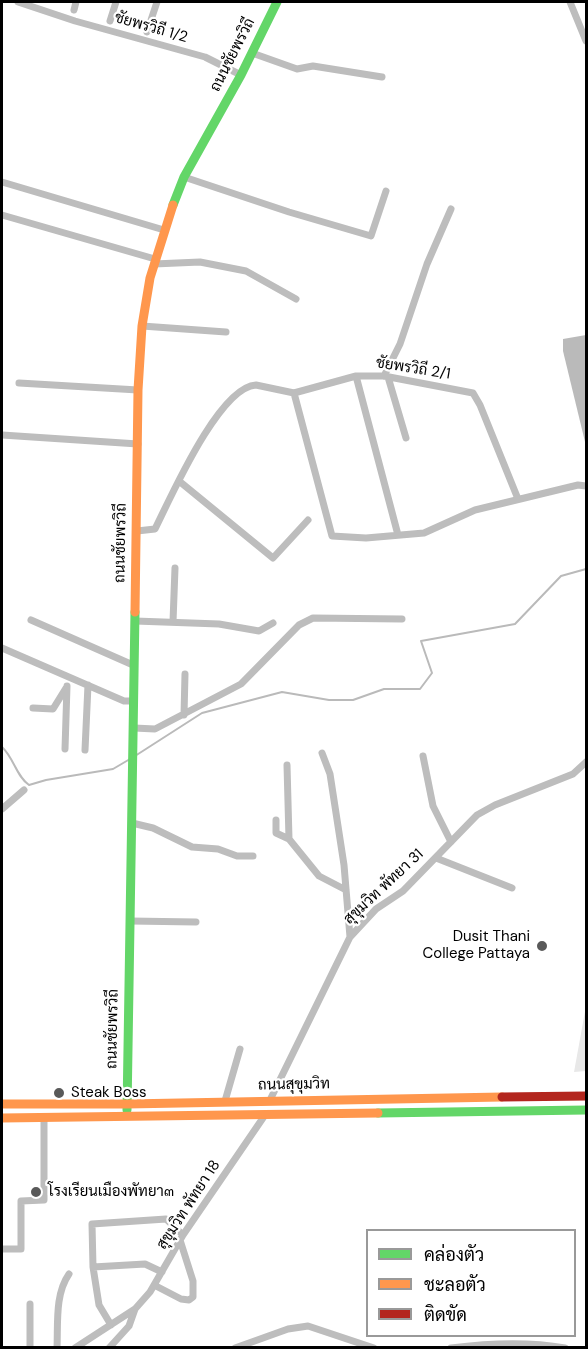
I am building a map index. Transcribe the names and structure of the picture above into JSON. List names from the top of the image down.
{
  "streets": {
    "main road": ["ถนนชัยพรวิถี", "ถนนสุขุมวิท"],
    "street": [
      "ชัยพรวิถี 1/2",
      "ชัยพรวิถี 2/1",
      "สุขุมวิท พัทยา 31",
      "สุขุมวิท พัทยา 18"
    ]
  },
  "crossings": [
    ["ชัยพรวิถี 1/2", "ถนนชัยพรวิถี"],
    ["ถนนชัยพรวิถี", "ชัยพรวิถี 2/1"],
    ["ถนนชัยพรวิถี", "ถนนสุขุมวิท"],
    ["สุขุมวิท พัทยา 31", "ถนนสุขุมวิท"],
    ["ถนนสุขุมวิท", "สุขุมวิท พัทยา 18"]
  ],
  "places": ["Dusit Thani College Pattaya", "Steak Boss", "โรงเรียนเมืองพัทยา๓"],
  "legend": ["คล่องตัว", "ชะลอตัว", "ติดขัด"]
}
